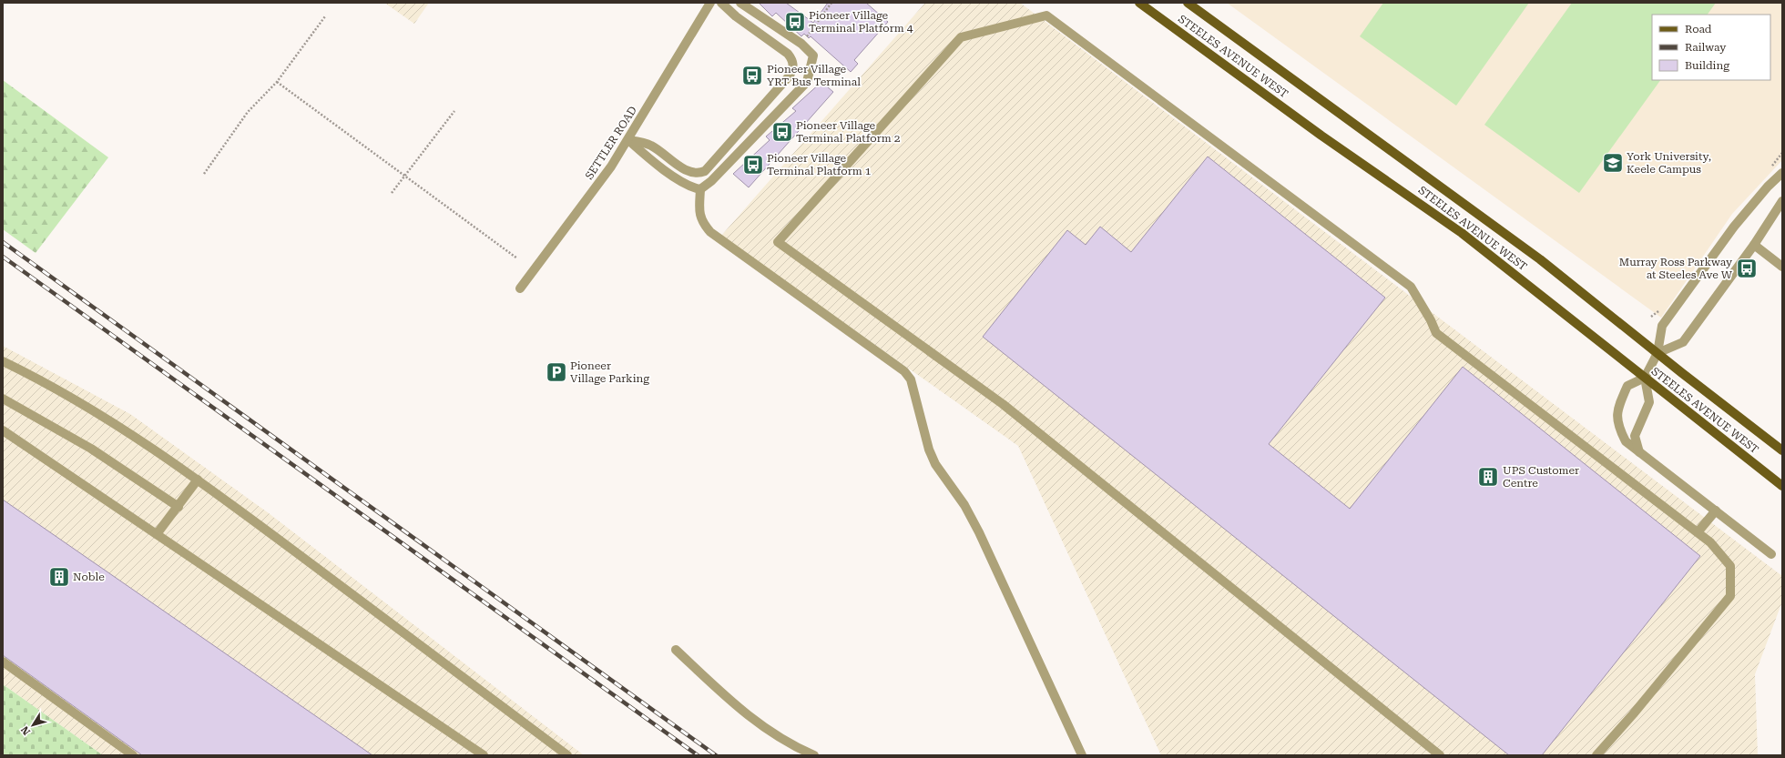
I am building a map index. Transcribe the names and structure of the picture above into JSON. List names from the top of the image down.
{
  "streets": {
    "main road": ["STEELES AVENUE WEST"],
    "street": ["SETTLER ROAD"]
  },
  "places": {
    "bus stop": [
      "Pioneer Village Terminal Platform 4",
      "Pioneer Village YRT Bus Terminal",
      "Pioneer Village Terminal Platform 2",
      "Pioneer Village Terminal Platform 1",
      "Murray Ross Parkway at Steeles Ave W"
    ],
    "school or university": ["York University, Keele Campus"],
    "parking": ["Pioneer Village Parking"],
    "building": ["UPS Customer Centre", "Noble"]
  },
  "legend": ["Road", "Railway", "Building"],
  "north": "bottom left"
}
